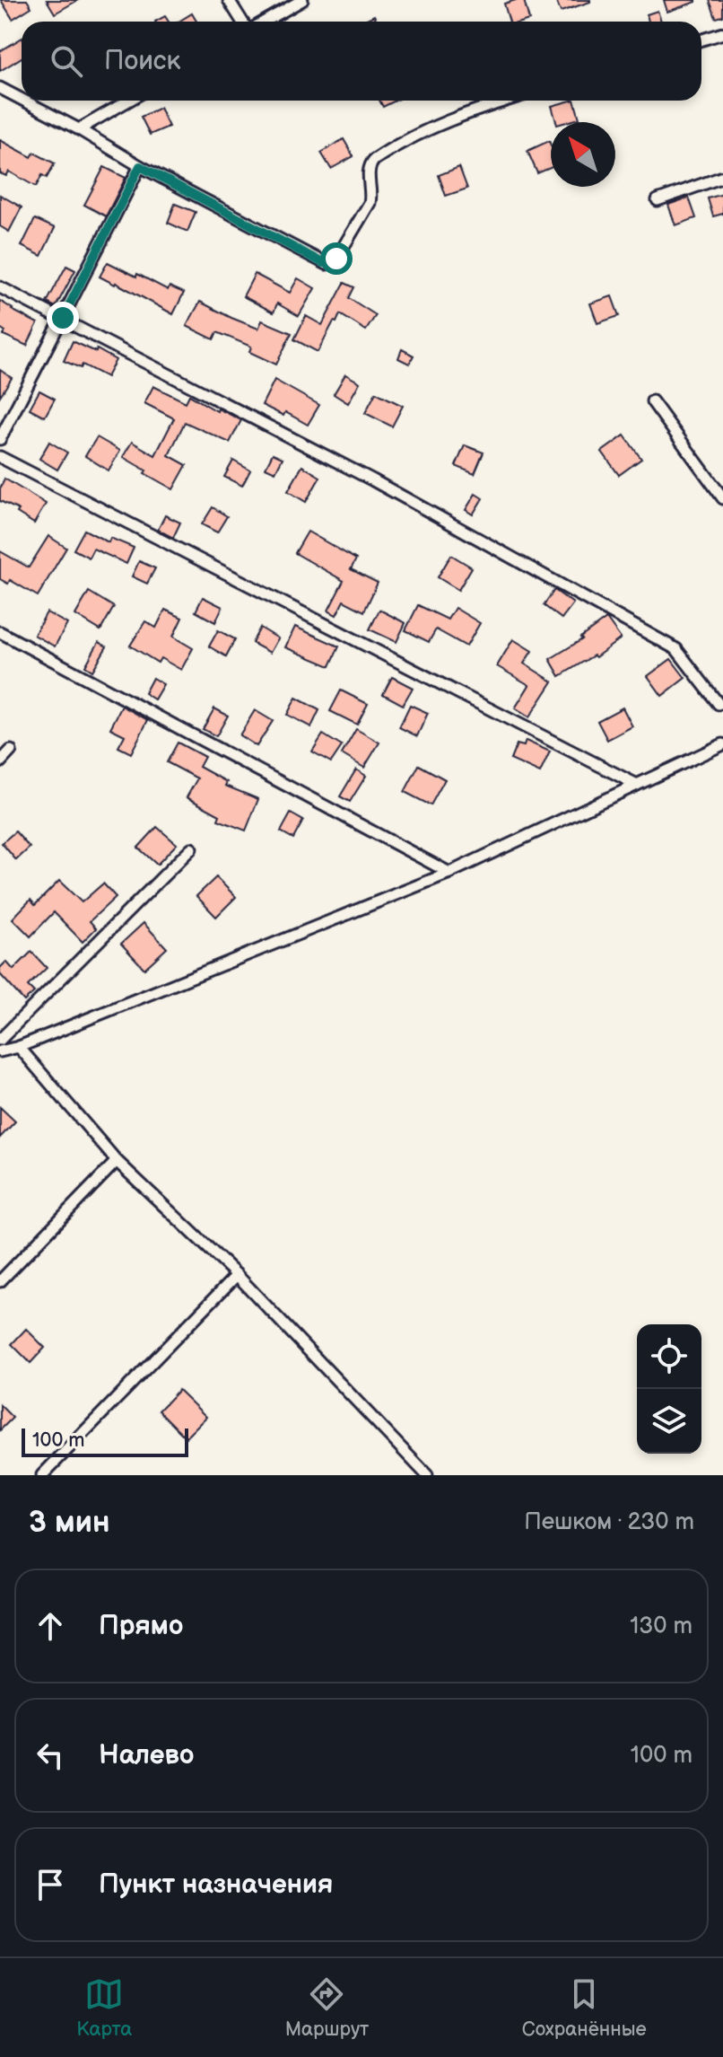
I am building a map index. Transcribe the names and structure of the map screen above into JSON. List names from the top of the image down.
{
  "scale_bar": "100 m",
  "north": "top left",
  "page": {
    "search": "Поиск",
    "scale": "100 m",
    "heading": ["3 мин", "Пешком · 230 m"],
    "list": [
      ["Прямо", "130 m"],
      ["Налево", "100 m"],
      "Пункт назначения"
    ],
    "nav": ["Карта", "Маршрут", "Сохранённые"]
  }
}
